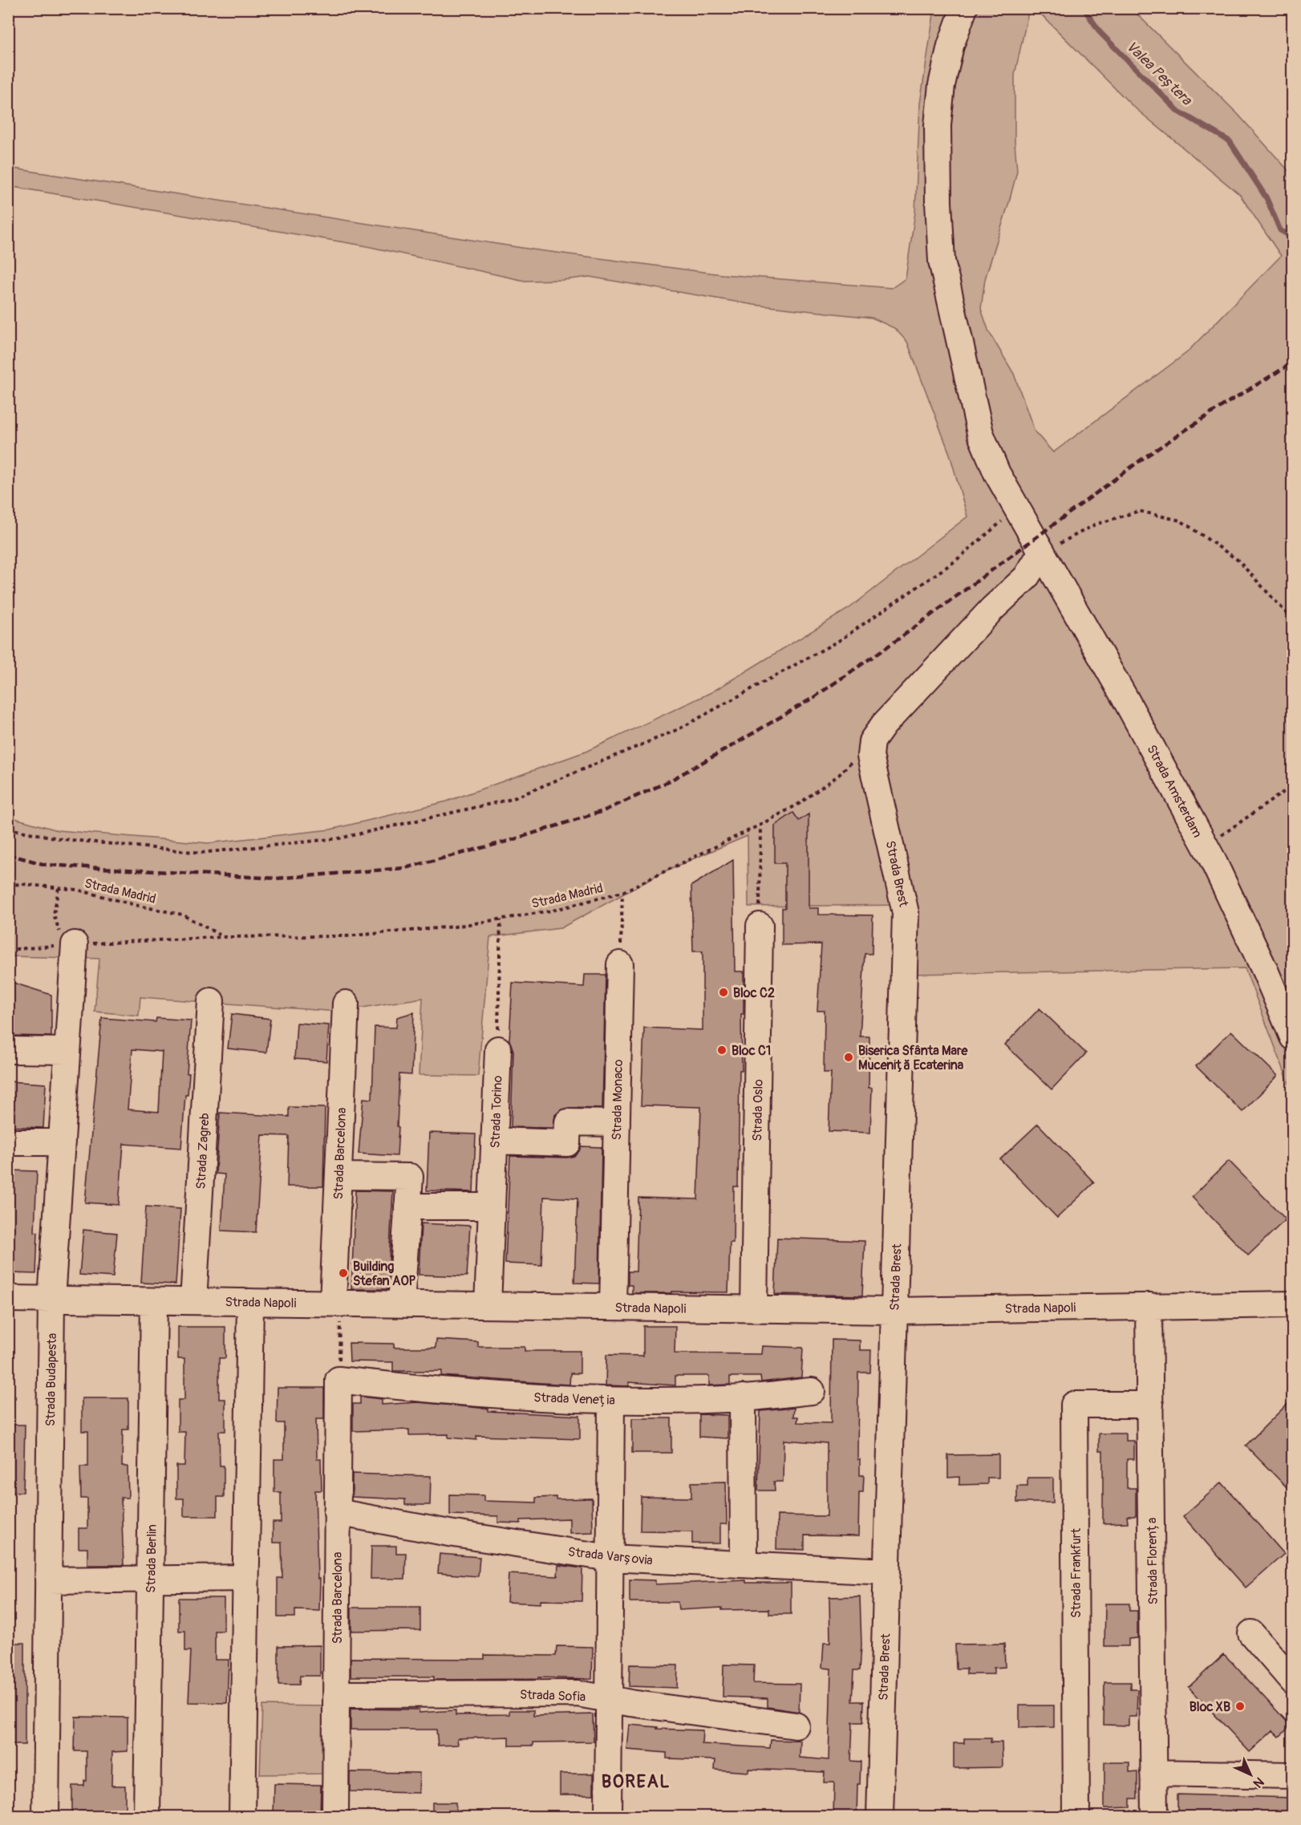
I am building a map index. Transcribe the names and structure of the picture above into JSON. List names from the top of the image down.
{
  "streets": {
    "street": [
      "Strada Amsterdam",
      "Strada Brest",
      "Strada Monaco",
      "Strada Oslo",
      "Strada Torino",
      "Strada Zagreb",
      "Strada Barcelona",
      "Strada Napoli",
      "Strada Budapesta",
      "Strada Veneția",
      "Strada Varșovia",
      "Strada Berlin",
      "Strada Florența",
      "Strada Frankfurt",
      "Strada Sofia"
    ],
    "path": ["Strada Madrid"]
  },
  "crossings": [
    ["Strada Brest", "Strada Madrid"],
    ["Strada Brest", "Strada Napoli"],
    ["Strada Brest", "Strada Varșovia"],
    ["Strada Madrid", "Strada Budapesta"],
    ["Strada Monaco", "Strada Napoli"],
    ["Strada Oslo", "Strada Napoli"],
    ["Strada Torino", "Strada Napoli"],
    ["Strada Zagreb", "Strada Napoli"],
    ["Strada Barcelona", "Strada Napoli"],
    ["Strada Barcelona", "Strada Veneția"],
    ["Strada Barcelona", "Strada Varșovia"],
    ["Strada Barcelona", "Strada Sofia"],
    ["Strada Napoli", "Strada Budapesta"],
    ["Strada Napoli", "Strada Berlin"],
    ["Strada Napoli", "Strada Florența"],
    ["Strada Florența", "Strada Frankfurt"]
  ],
  "districts": ["BOREAL"],
  "water": ["Valea Peștera"],
  "places": [
    "Bloc C2",
    "Bloc C1",
    "Biserica Sfânta Mare Muceniță Ecaterina",
    "Building Stefan AOP",
    "Bloc XB"
  ],
  "north": "bottom right"
}
